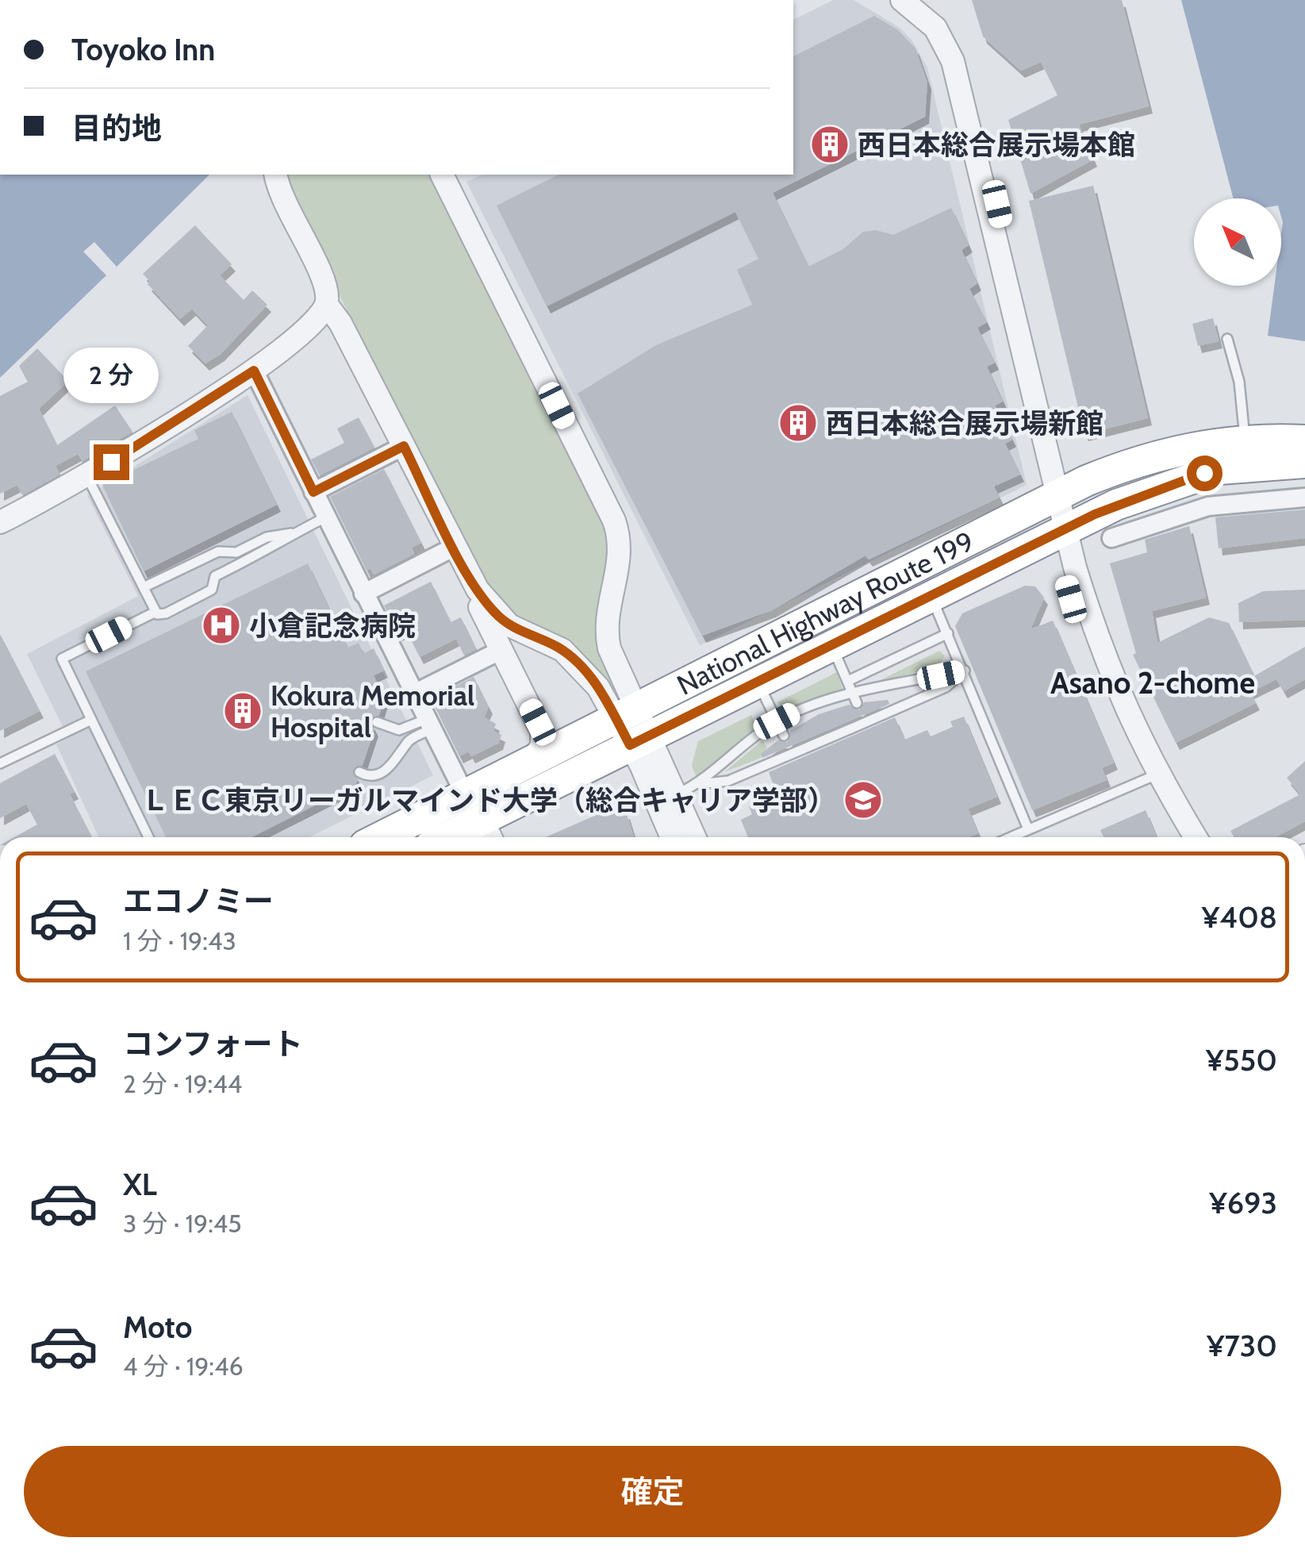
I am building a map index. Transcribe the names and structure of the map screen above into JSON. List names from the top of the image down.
{
  "streets": {
    "highway": ["National Highway Route 199"]
  },
  "districts": ["Asano 2-chome"],
  "places": {
    "building": ["西日本総合展示場本館", "西日本総合展示場新館", "Kokura Memorial Hospital"],
    "hospital": ["小倉記念病院"],
    "school or university": ["ＬＥＣ東京リーガルマインド大学（総合キャリア学部）"]
  },
  "north": "top left",
  "page": {
    "banner": ["Toyoko Inn", "目的地"],
    "bubble": "2 分",
    "list": [
      {
        "name": "エコノミー",
        "note": "1 分 · 19:43",
        "value": "¥408"
      },
      {
        "name": "コンフォート",
        "note": "2 分 · 19:44",
        "value": "¥550"
      },
      {
        "name": "XL",
        "note": "3 分 · 19:45",
        "value": "¥693"
      },
      {
        "name": "Moto",
        "note": "4 分 · 19:46",
        "value": "¥730"
      }
    ],
    "buttons": "確定"
  }
}
